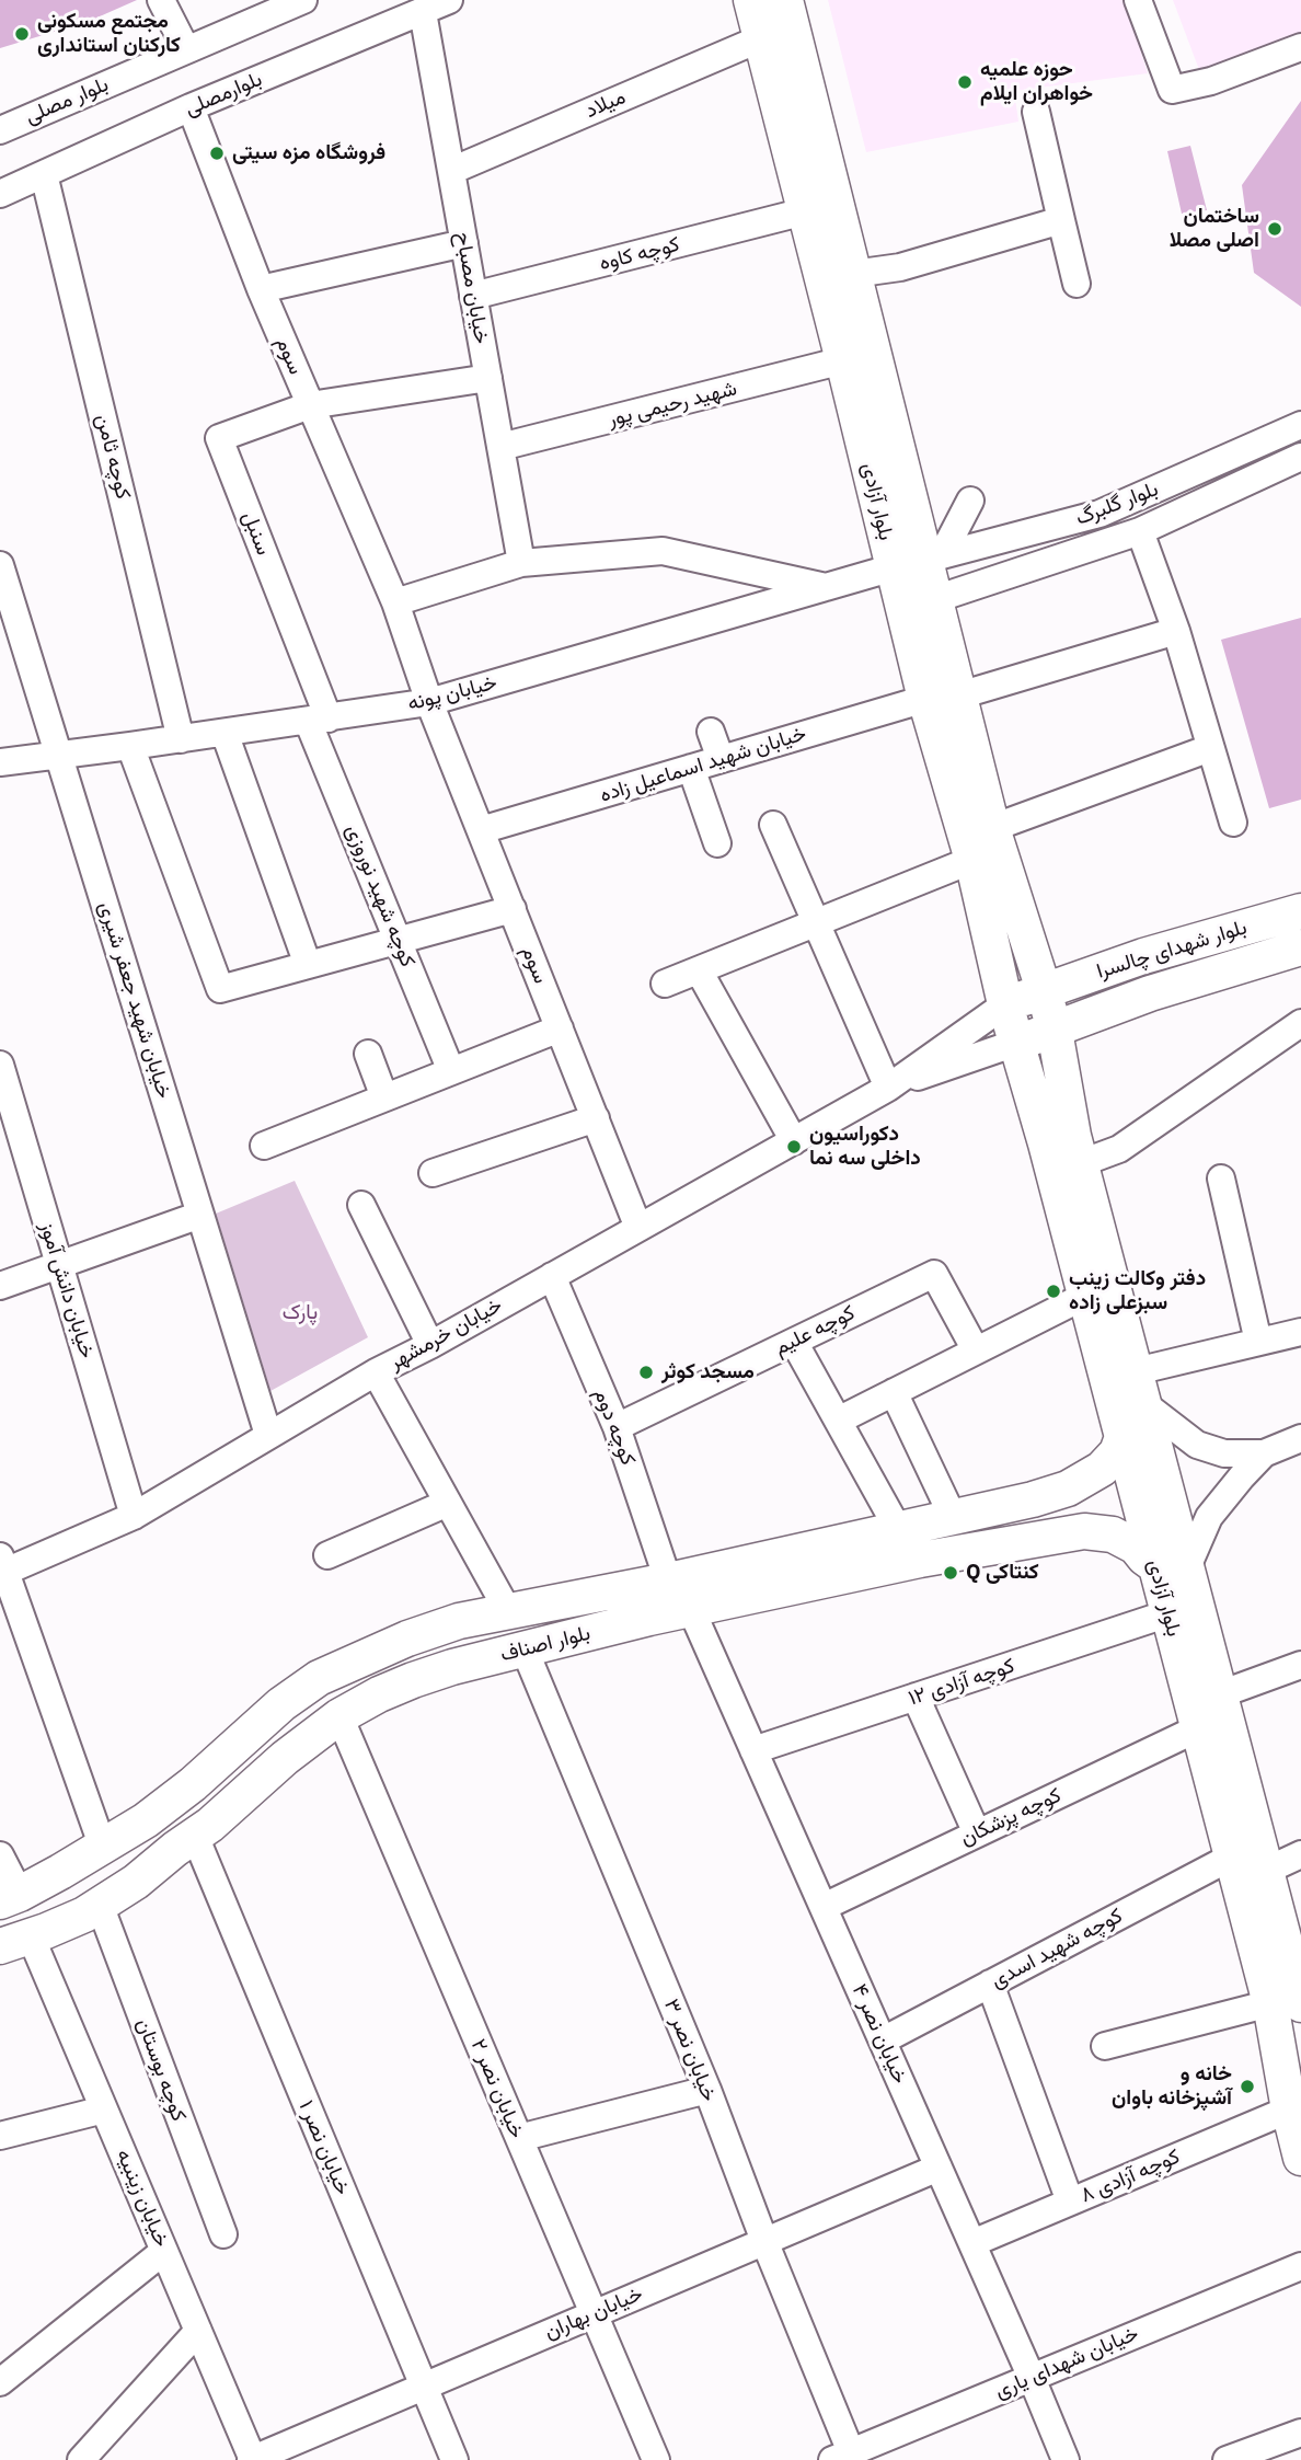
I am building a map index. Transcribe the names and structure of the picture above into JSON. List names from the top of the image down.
{
  "streets": {
    "main road": ["بلوار آزادی", "بلوار شهدای چالسرا", "بلوار اصناف"],
    "street": [
      "بلوارمصلی",
      "بلوار مصلی",
      "میلاد",
      "کوچه کاوه",
      "خیابان مصباح",
      "سوم",
      "شهید رحیمی پور",
      "کوچه ثامن",
      "بلوار گلبرگ",
      "سنبل",
      "خیابان پونه",
      "خیابان شهید اسماعیل زاده",
      "کوچه شهید نوروزی",
      "خیابان شهید جعفر شیری",
      "خیابان دانش آموز",
      "کوچه علیم",
      "خیابان خرمشهر",
      "کوچه دوم",
      "کوچه آزادی ۱۲",
      "کوچه پزشکان",
      "کوچه شهید اسدی",
      "خیابان نصر ۴",
      "خیابان نصر ۳",
      "کوچه بوستان",
      "خیابان نصر ۲",
      "خیابان نصر ۱",
      "کوچه آزادی ۸",
      "خیابان زینبیه",
      "خیابان بهاران",
      "خیابان شهدای یاری"
    ]
  },
  "crossings": [
    ["بلوارمصلی", "خیابان مصباح"],
    ["بلوارمصلی", "سوم"],
    ["بلوارمصلی", "کوچه ثامن"],
    ["میلاد", "خیابان مصباح"],
    ["میلاد", "بلوار آزادی"],
    ["کوچه کاوه", "خیابان مصباح"],
    ["کوچه کاوه", "بلوار آزادی"],
    ["خیابان مصباح", "شهید رحیمی پور"],
    ["سوم", "سنبل"],
    ["سوم", "خیابان پونه"],
    ["سوم", "خیابان شهید اسماعیل زاده"],
    ["سوم", "خیابان خرمشهر"],
    ["شهید رحیمی پور", "بلوار آزادی"],
    ["کوچه ثامن", "خیابان پونه"],
    ["بلوار آزادی", "بلوار گلبرگ"],
    ["بلوار آزادی", "خیابان پونه"],
    ["بلوار آزادی", "خیابان شهید اسماعیل زاده"],
    ["بلوار آزادی", "بلوار شهدای چالسرا"],
    ["بلوار آزادی", "خیابان خرمشهر"],
    ["بلوار آزادی", "بلوار اصناف"],
    ["بلوار آزادی", "کوچه آزادی ۱۲"],
    ["بلوار آزادی", "کوچه پزشکان"],
    ["بلوار آزادی", "کوچه شهید اسدی"],
    ["بلوار آزادی", "کوچه آزادی ۸"],
    ["بلوار گلبرگ", "خیابان پونه"],
    ["سنبل", "خیابان پونه"],
    ["سنبل", "کوچه شهید نوروزی"],
    ["خیابان پونه", "کوچه شهید نوروزی"],
    ["خیابان پونه", "خیابان شهید جعفر شیری"],
    ["بلوار شهدای چالسرا", "خیابان خرمشهر"],
    ["خیابان شهید جعفر شیری", "خیابان خرمشهر"],
    ["خیابان دانش آموز", "خیابان خرمشهر"],
    ["کوچه علیم", "کوچه دوم"],
    ["خیابان خرمشهر", "کوچه دوم"],
    ["کوچه دوم", "بلوار اصناف"],
    ["بلوار اصناف", "خیابان نصر ۴"],
    ["بلوار اصناف", "خیابان نصر ۳"],
    ["بلوار اصناف", "کوچه بوستان"],
    ["بلوار اصناف", "خیابان نصر ۲"],
    ["بلوار اصناف", "خیابان نصر ۱"],
    ["بلوار اصناف", "خیابان زینبیه"],
    ["کوچه آزادی ۱۲", "خیابان نصر ۴"],
    ["کوچه پزشکان", "خیابان نصر ۴"],
    ["کوچه شهید اسدی", "خیابان نصر ۴"],
    ["خیابان نصر ۴", "کوچه آزادی ۸"],
    ["خیابان نصر ۴", "خیابان بهاران"],
    ["خیابان نصر ۴", "خیابان شهدای یاری"],
    ["خیابان نصر ۳", "خیابان بهاران"],
    ["خیابان نصر ۳", "خیابان شهدای یاری"],
    ["خیابان نصر ۲", "خیابان بهاران"],
    ["خیابان نصر ۱", "خیابان بهاران"],
    ["خیابان زینبیه", "خیابان بهاران"]
  ],
  "parks": ["پارک"],
  "places": [
    "مجتمع مسکونی کارکنان استانداری",
    "حوزه علمیه خواهران ایلام",
    "فروشگاه مزه سیتی",
    "ساختمان اصلی مصلا",
    "دکوراسیون داخلی سه نما",
    "دفتر وکالت زینب سبزعلی زاده",
    "مسجد کوثر",
    "Q کنتاکی",
    "خانه و آشپزخانه باوان"
  ]
}
